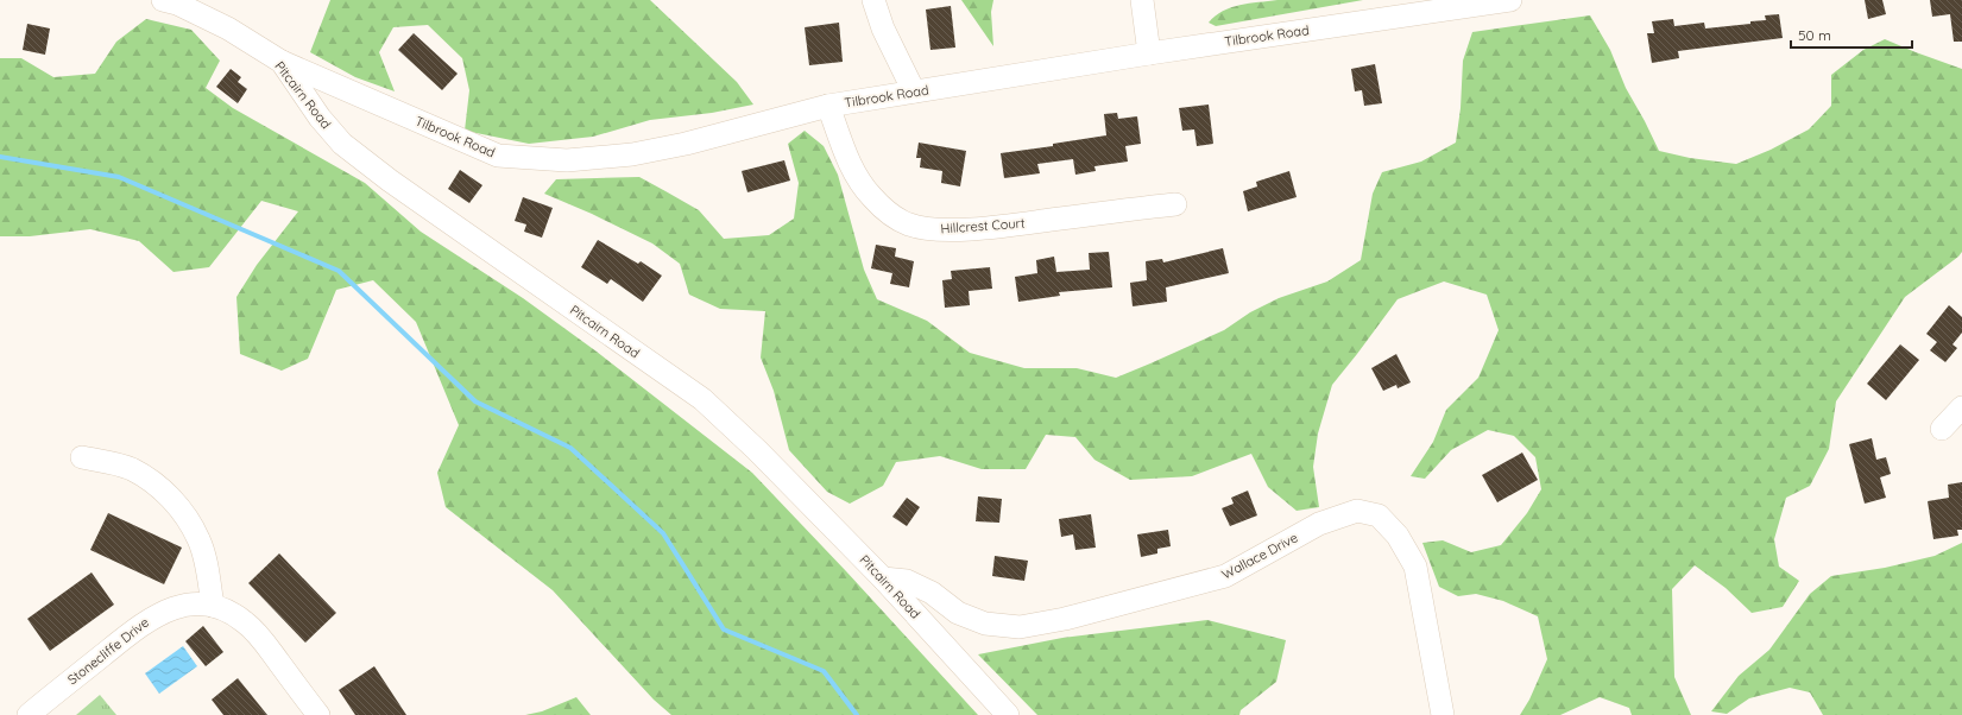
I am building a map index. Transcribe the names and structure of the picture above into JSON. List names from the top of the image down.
{
  "streets": {
    "street": [
      "Tilbrook Road",
      "Pitcairn Road",
      "Hillcrest Court",
      "Wallace Drive",
      "Stonecliffe Drive"
    ]
  },
  "crossings": [
    ["Tilbrook Road", "Pitcairn Road"],
    ["Tilbrook Road", "Hillcrest Court"],
    ["Pitcairn Road", "Wallace Drive"]
  ],
  "scale_bar": "50 m"
}
